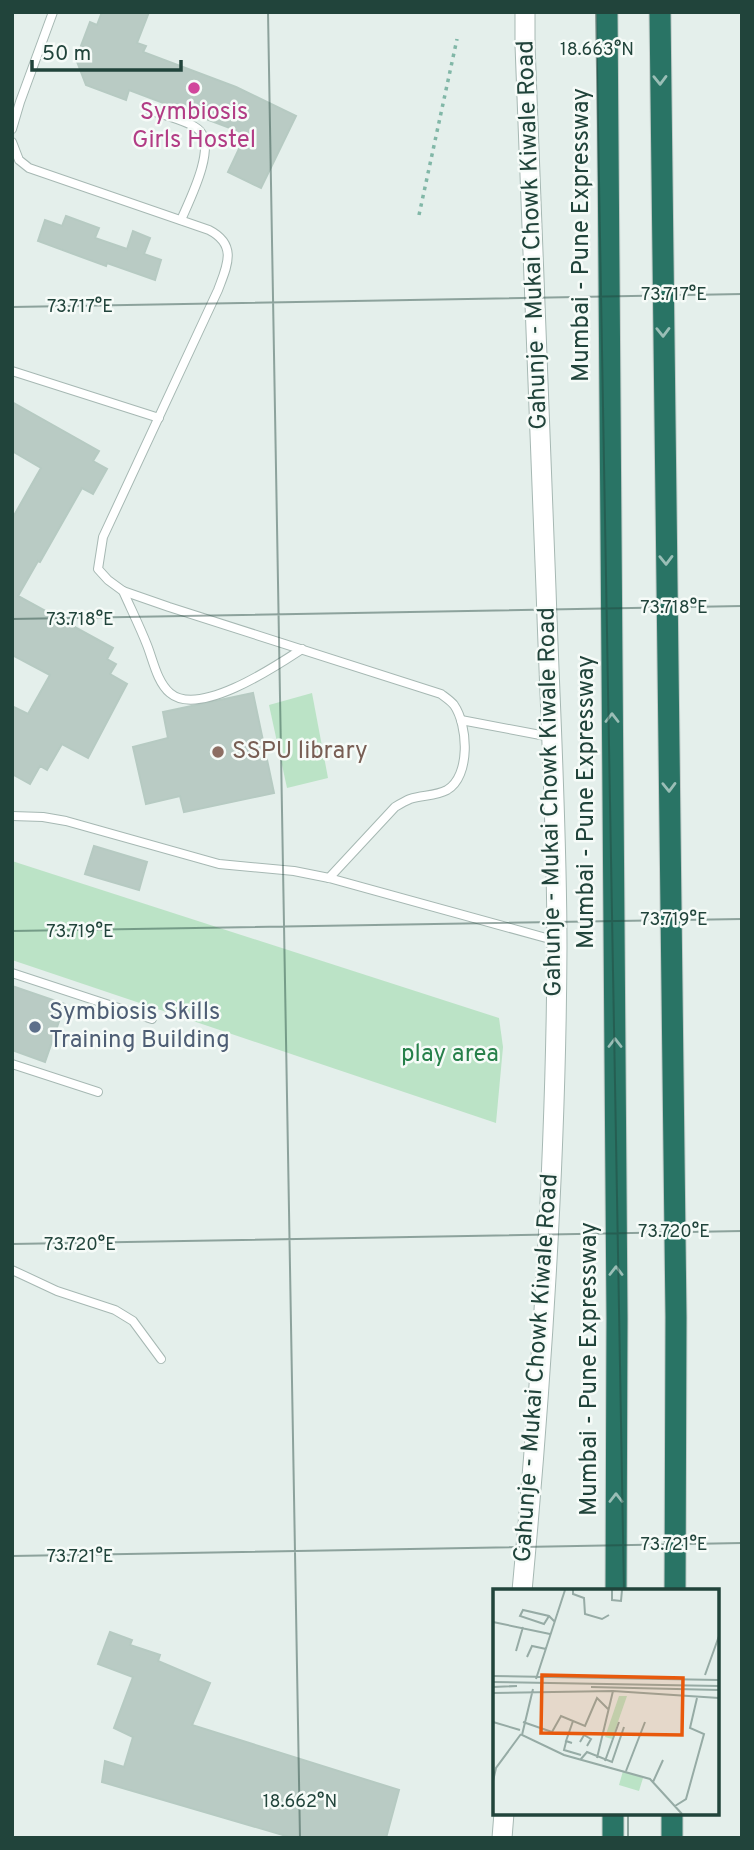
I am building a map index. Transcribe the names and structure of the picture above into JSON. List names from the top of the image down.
{
  "streets": {
    "highway": ["Mumbai - Pune Expressway"],
    "street": ["Gahunje - Mukai Chowk Kiwale Road"]
  },
  "parks": ["play area"],
  "places": ["Symbiosis Girls Hostel", "SSPU library", "Symbiosis Skills Training Building"],
  "scale_bar": "50 m",
  "coordinates": [
    "18.663°N",
    "73.717°E",
    "73.718°E",
    "73.719°E",
    "73.720°E",
    "73.721°E",
    "18.662°N"
  ]
}
